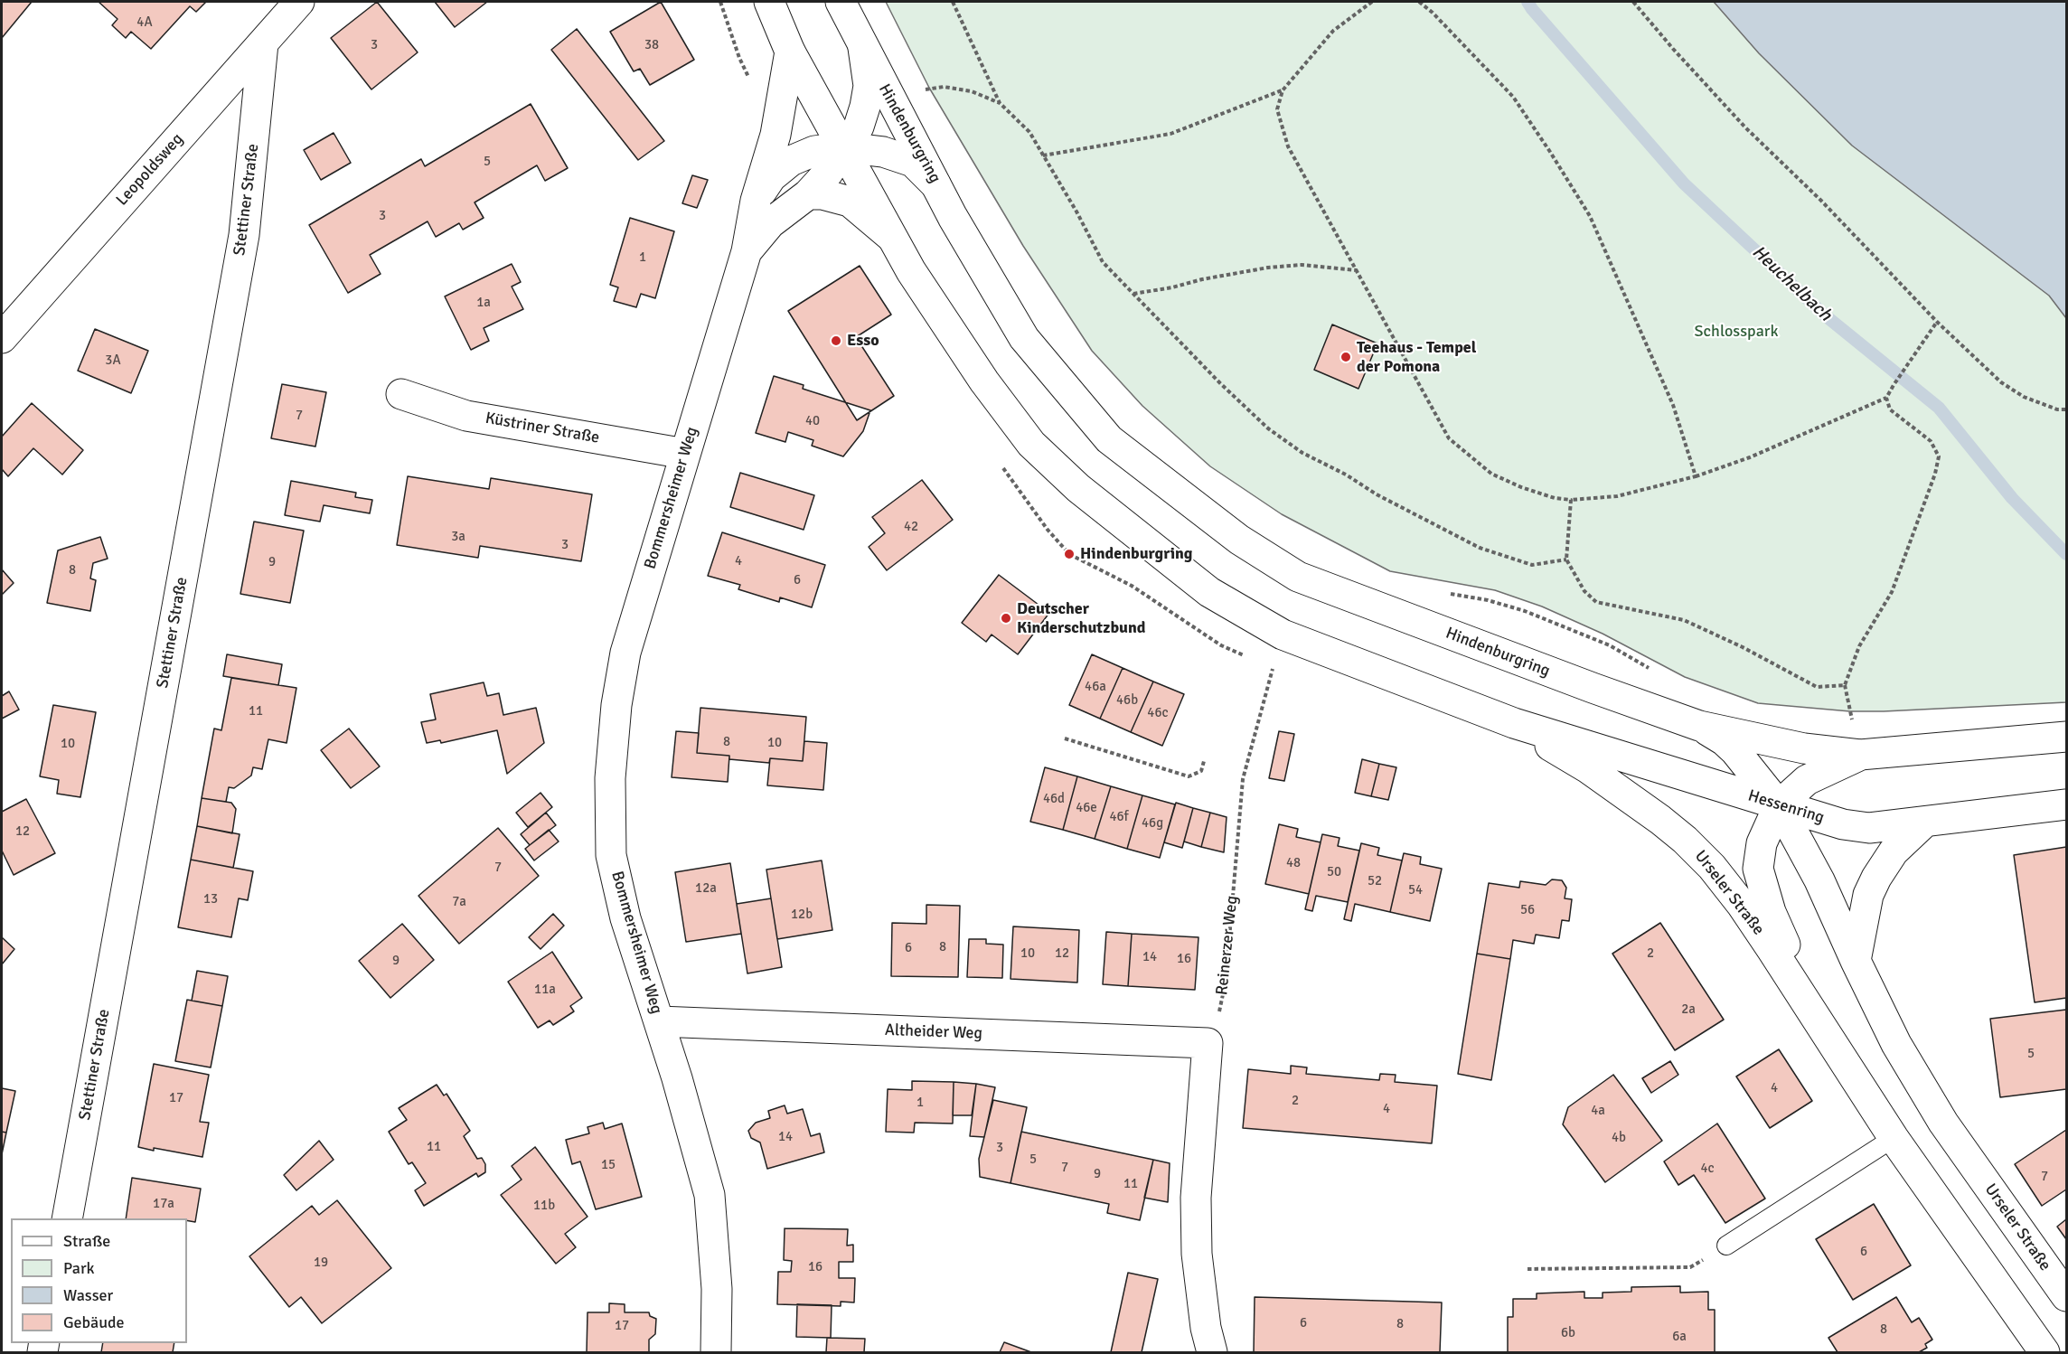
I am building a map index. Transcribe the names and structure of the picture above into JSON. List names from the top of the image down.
{
  "streets": {
    "street": [
      "Hindenburgring",
      "Leopoldsweg",
      "Stettiner Straße",
      "Küstriner Straße",
      "Bommersheimer Weg",
      "Hessenring",
      "Urseler Straße",
      "Altheider Weg"
    ],
    "path": ["Reinerzer Weg"]
  },
  "crossings": [
    ["Hindenburgring", "Bommersheimer Weg"],
    ["Hindenburgring", "Urseler Straße"],
    ["Leopoldsweg", "Stettiner Straße"],
    ["Küstriner Straße", "Bommersheimer Weg"],
    ["Bommersheimer Weg", "Altheider Weg"],
    ["Hessenring", "Urseler Straße"],
    ["Reinerzer Weg", "Altheider Weg"]
  ],
  "water": ["Heuchelbach"],
  "parks": ["Schlosspark"],
  "places": [
    "Esso",
    "Teehaus - Tempel der Pomona",
    "Hindenburgring",
    "Deutscher Kinderschutzbund"
  ],
  "house_numbers": [
    "4A",
    "3",
    "38",
    "5",
    "3",
    "1",
    "1a",
    "3A",
    "7",
    "40",
    "42",
    "3a",
    "3",
    "4",
    "9",
    "8",
    "6",
    "46a",
    "46b",
    "11",
    "46c",
    "8",
    "10",
    "10",
    "46d",
    "46e",
    "46f",
    "46g",
    "12",
    "48",
    "7",
    "50",
    "52",
    "12a",
    "54",
    "13",
    "7a",
    "56",
    "12b",
    "8",
    "6",
    "10",
    "12",
    "2",
    "14",
    "16",
    "9",
    "11a",
    "2a",
    "5",
    "4",
    "17",
    "2",
    "1",
    "4",
    "4a",
    "14",
    "4b",
    "11",
    "3",
    "5",
    "15",
    "7",
    "4c",
    "9",
    "7",
    "11",
    "17a",
    "11b",
    "6",
    "19",
    "16",
    "6",
    "8",
    "17",
    "8",
    "6b",
    "6a"
  ],
  "legend": [
    "Straße",
    "Park",
    "Wasser",
    "Gebäude"
  ]
}
